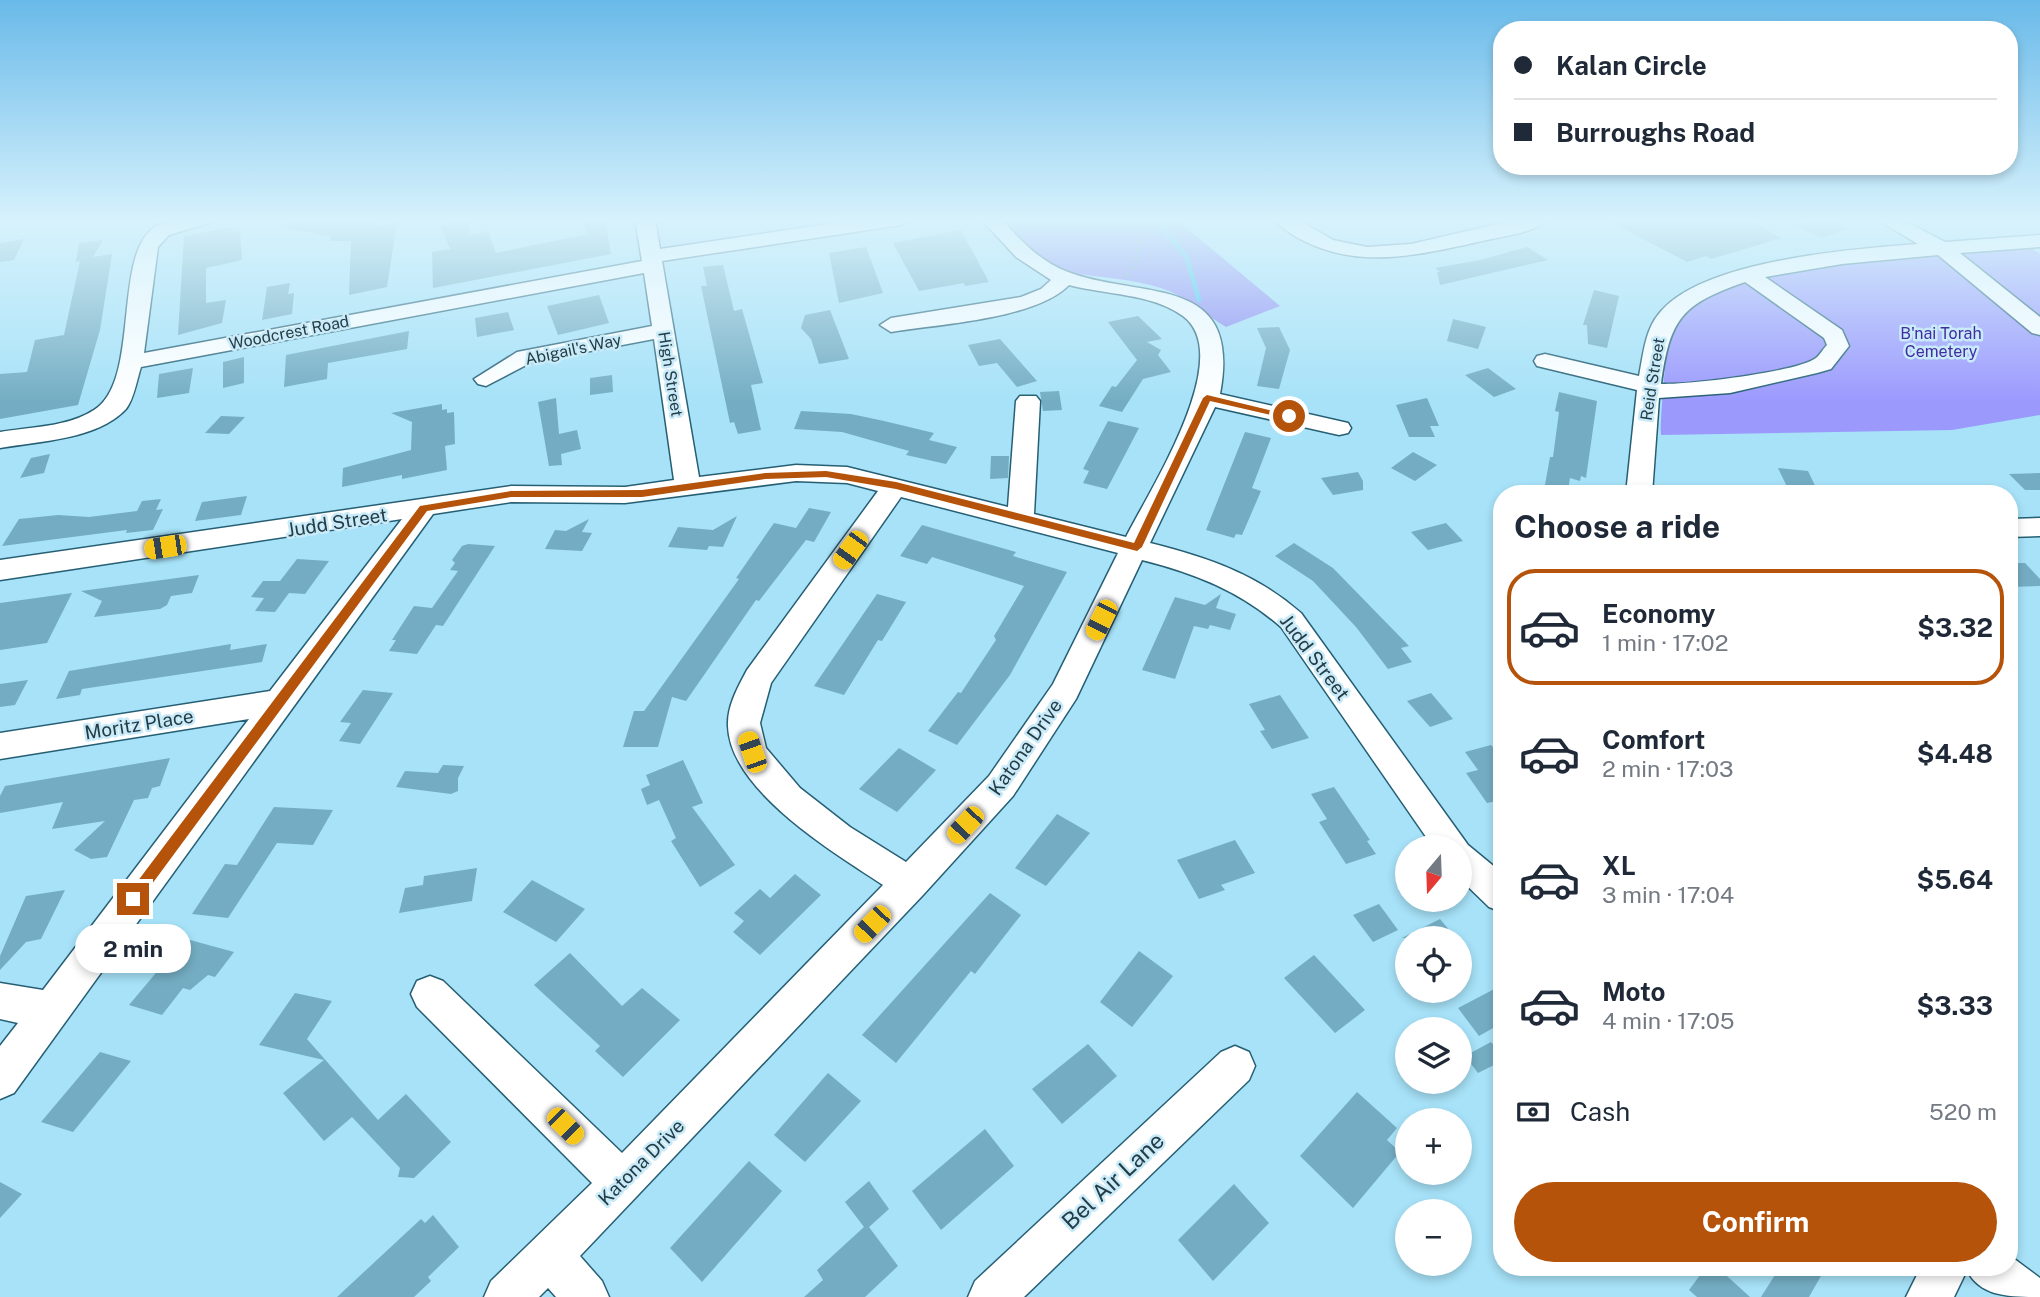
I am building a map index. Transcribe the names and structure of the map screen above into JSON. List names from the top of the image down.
{
  "streets": {
    "street": [
      "Woodcrest Road",
      "Abigail's Way",
      "High Street",
      "Reid Street",
      "Judd Street",
      "Moritz Place",
      "Katona Drive",
      "Bel Air Lane"
    ]
  },
  "crossings": [
    ["Abigail's Way", "High Street"],
    ["High Street", "Judd Street"],
    ["Judd Street", "Katona Drive"]
  ],
  "parks": ["B'nai Torah Cemetery"],
  "north": "bottom",
  "page": {
    "banner": ["Kalan Circle", "Burroughs Road"],
    "heading": "Choose a ride",
    "list": [
      {
        "name": "Economy",
        "note": "1 min · 17:02",
        "value": "$3.32"
      },
      {
        "name": "Comfort",
        "note": "2 min · 17:03",
        "value": "$4.48"
      },
      {
        "name": "XL",
        "note": "3 min · 17:04",
        "value": "$5.64"
      },
      {
        "name": "Moto",
        "note": "4 min · 17:05",
        "value": "$3.33"
      }
    ],
    "map_buttons": ["+", "−"],
    "bubble": "2 min",
    "pay": ["Cash", "520 m"],
    "buttons": "Confirm"
  }
}
